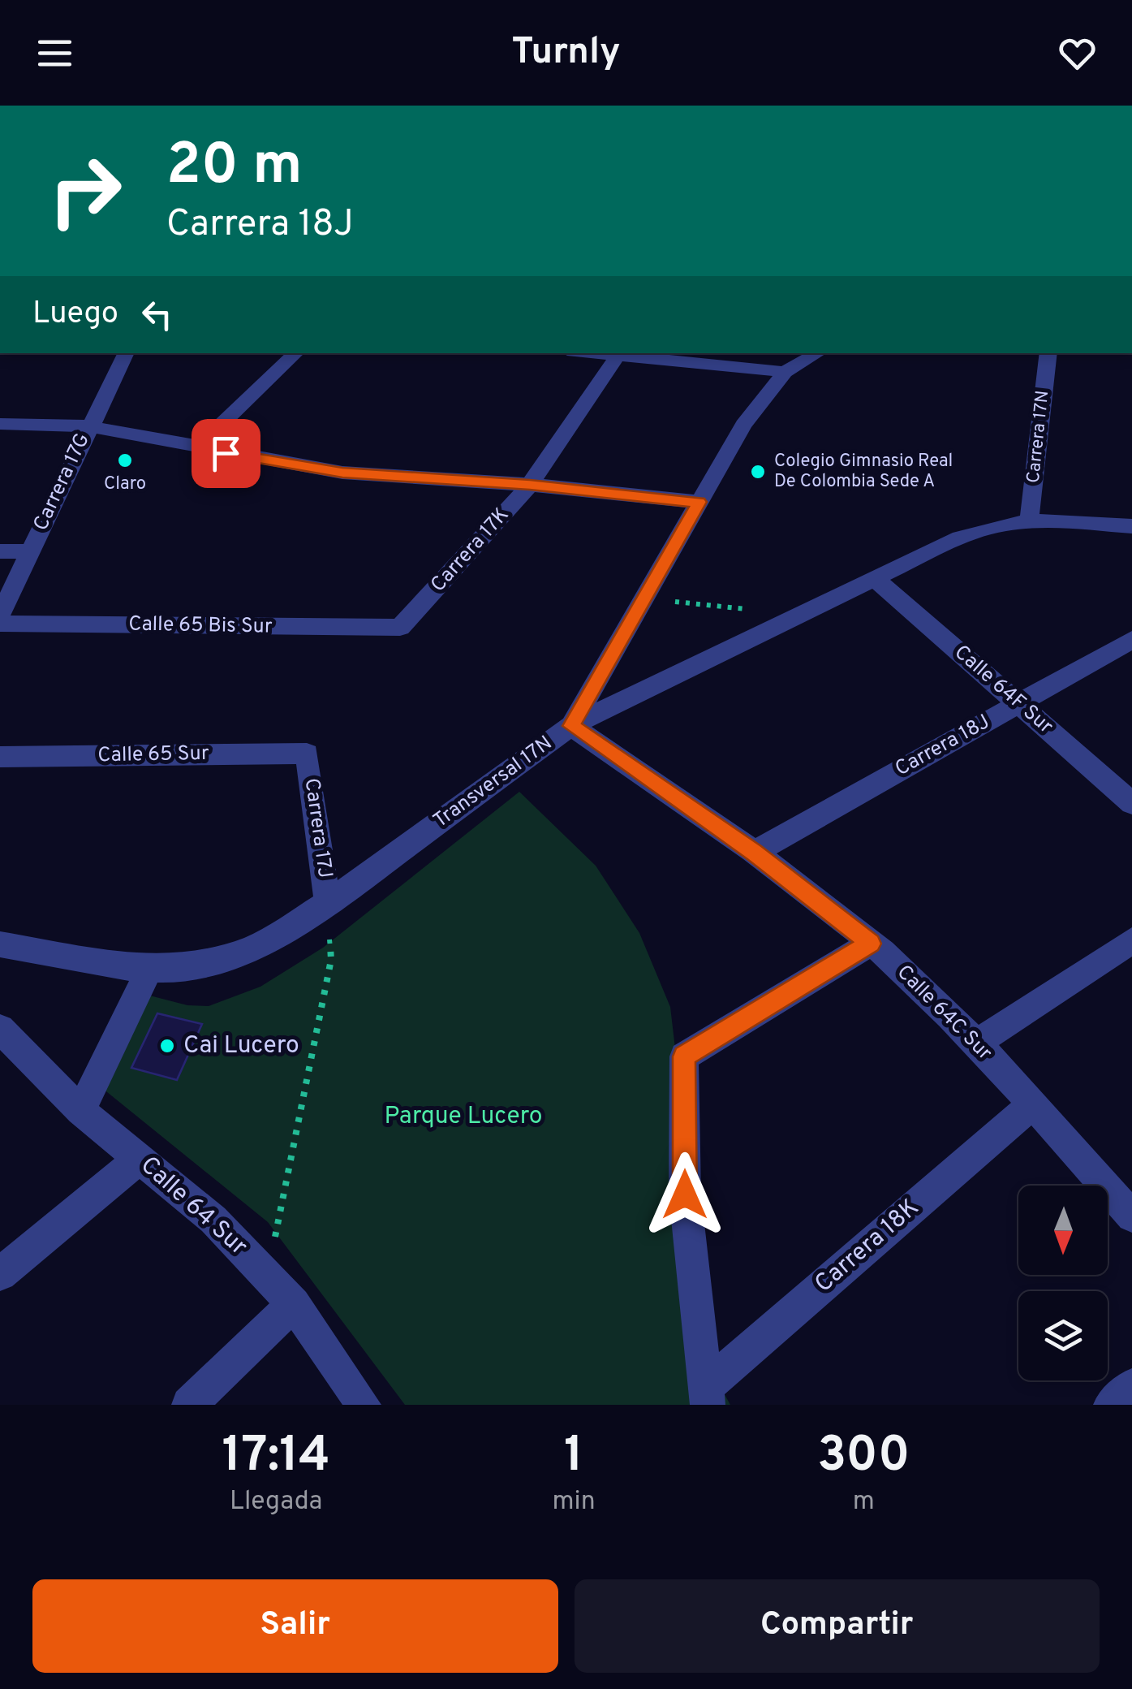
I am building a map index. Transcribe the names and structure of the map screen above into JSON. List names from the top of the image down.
{
  "streets": {
    "street": [
      "Carrera 17N",
      "Carrera 17G",
      "Carrera 17K",
      "Calle 65 Bis Sur",
      "Calle 64F Sur",
      "Carrera 18J",
      "Calle 65 Sur",
      "Transversal 17N",
      "Carrera 17J",
      "Calle 64C Sur",
      "Calle 64 Sur",
      "Carrera 18K"
    ]
  },
  "crossings": [
    ["Carrera 17N", "Transversal 17N"],
    ["Carrera 17K", "Calle 65 Bis Sur"],
    ["Calle 64F Sur", "Carrera 18J"],
    ["Calle 64F Sur", "Transversal 17N"],
    ["Carrera 18J", "Calle 64C Sur"],
    ["Calle 65 Sur", "Carrera 17J"],
    ["Transversal 17N", "Carrera 17J"],
    ["Transversal 17N", "Calle 64C Sur"],
    ["Calle 64C Sur", "Carrera 18K"]
  ],
  "parks": ["Parque Lucero"],
  "places": ["Claro", "Colegio Gimnasio Real De Colombia Sede A", "Cai Lucero"],
  "north": "bottom",
  "page": {
    "header": "Turnly",
    "turn": ["20 m", "Carrera 18J"],
    "then": "Luego",
    "eta": [
      "17:14",
      "Llegada",
      "1",
      "min",
      "300",
      "m"
    ],
    "buttons": ["Salir", "Compartir"]
  }
}
